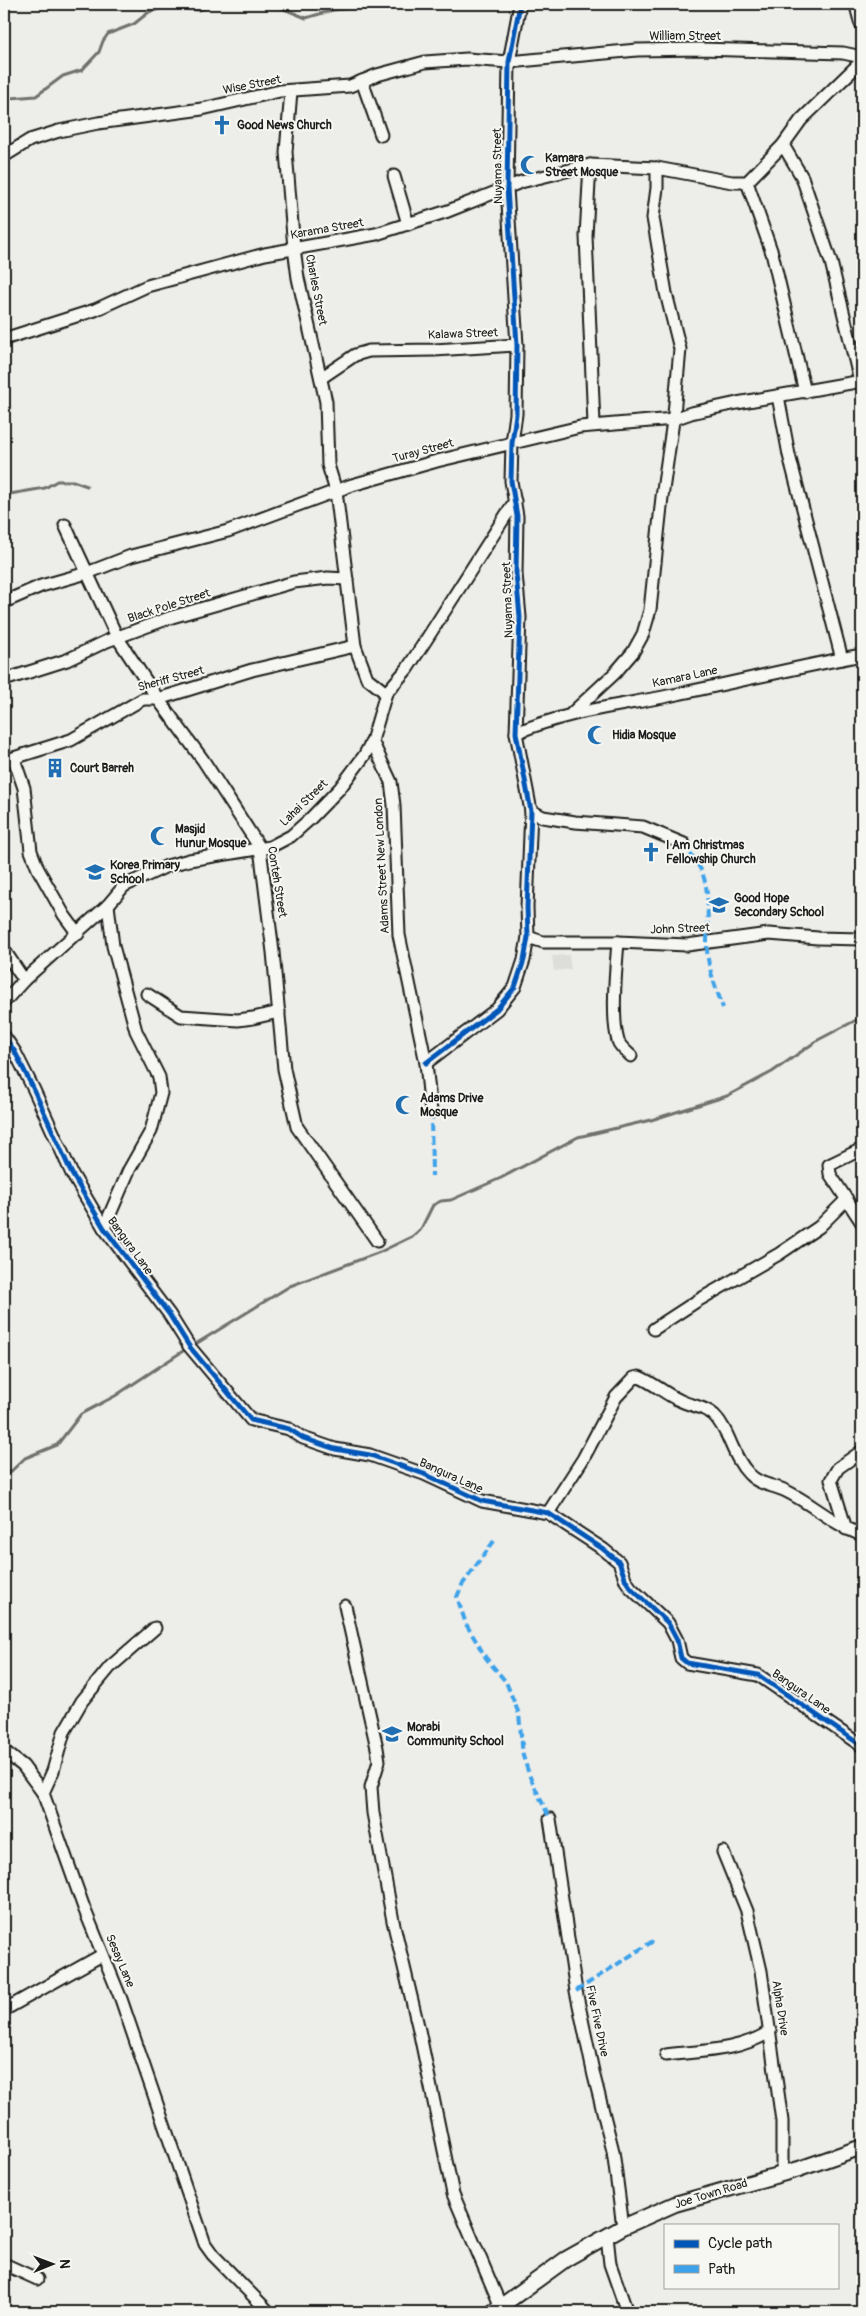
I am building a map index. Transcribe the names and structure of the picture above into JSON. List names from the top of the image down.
{
  "streets": {
    "street": [
      "William Street",
      "Wise Street",
      "Nuyama Street",
      "Karama Street",
      "Charles Street",
      "Kalawa Street",
      "Turay Street",
      "Black Pole Street",
      "Kamara Lane",
      "Sheriff Street",
      "Lahai Street",
      "Adams Street New London",
      "Conteh Street",
      "John Street",
      "Bangura Lane",
      "Sesay Lane",
      "Alpha Drive",
      "Five Five Drive",
      "Joe Town Road"
    ]
  },
  "crossings": [
    ["William Street", "Wise Street"],
    ["William Street", "Nuyama Street"],
    ["Wise Street", "Nuyama Street"],
    ["Wise Street", "Charles Street"],
    ["Nuyama Street", "Karama Street"],
    ["Nuyama Street", "Kalawa Street"],
    ["Nuyama Street", "Turay Street"],
    ["Nuyama Street", "Kamara Lane"],
    ["Nuyama Street", "Lahai Street"],
    ["Nuyama Street", "Adams Street New London"],
    ["Nuyama Street", "John Street"],
    ["Karama Street", "Charles Street"],
    ["Charles Street", "Kalawa Street"],
    ["Charles Street", "Turay Street"],
    ["Charles Street", "Black Pole Street"],
    ["Charles Street", "Sheriff Street"],
    ["Charles Street", "Lahai Street"],
    ["Turay Street", "Conteh Street"],
    ["Black Pole Street", "Conteh Street"],
    ["Sheriff Street", "Conteh Street"],
    ["Lahai Street", "Adams Street New London"],
    ["Lahai Street", "Conteh Street"],
    ["Alpha Drive", "Joe Town Road"],
    ["Five Five Drive", "Joe Town Road"]
  ],
  "places": {
    "church": ["Good News Church", "I Am Christmas Fellowship Church"],
    "mosque": [
      "Kamara Street Mosque",
      "Hidia Mosque",
      "Masjid Hunur Mosque",
      "Adams Drive Mosque"
    ],
    "building": ["Court Barreh"],
    "school or university": ["Korea Primary School", "Good Hope Secondary School", "Morabi Community School"]
  },
  "legend": ["Cycle path", "Path"],
  "north": "right"
}
